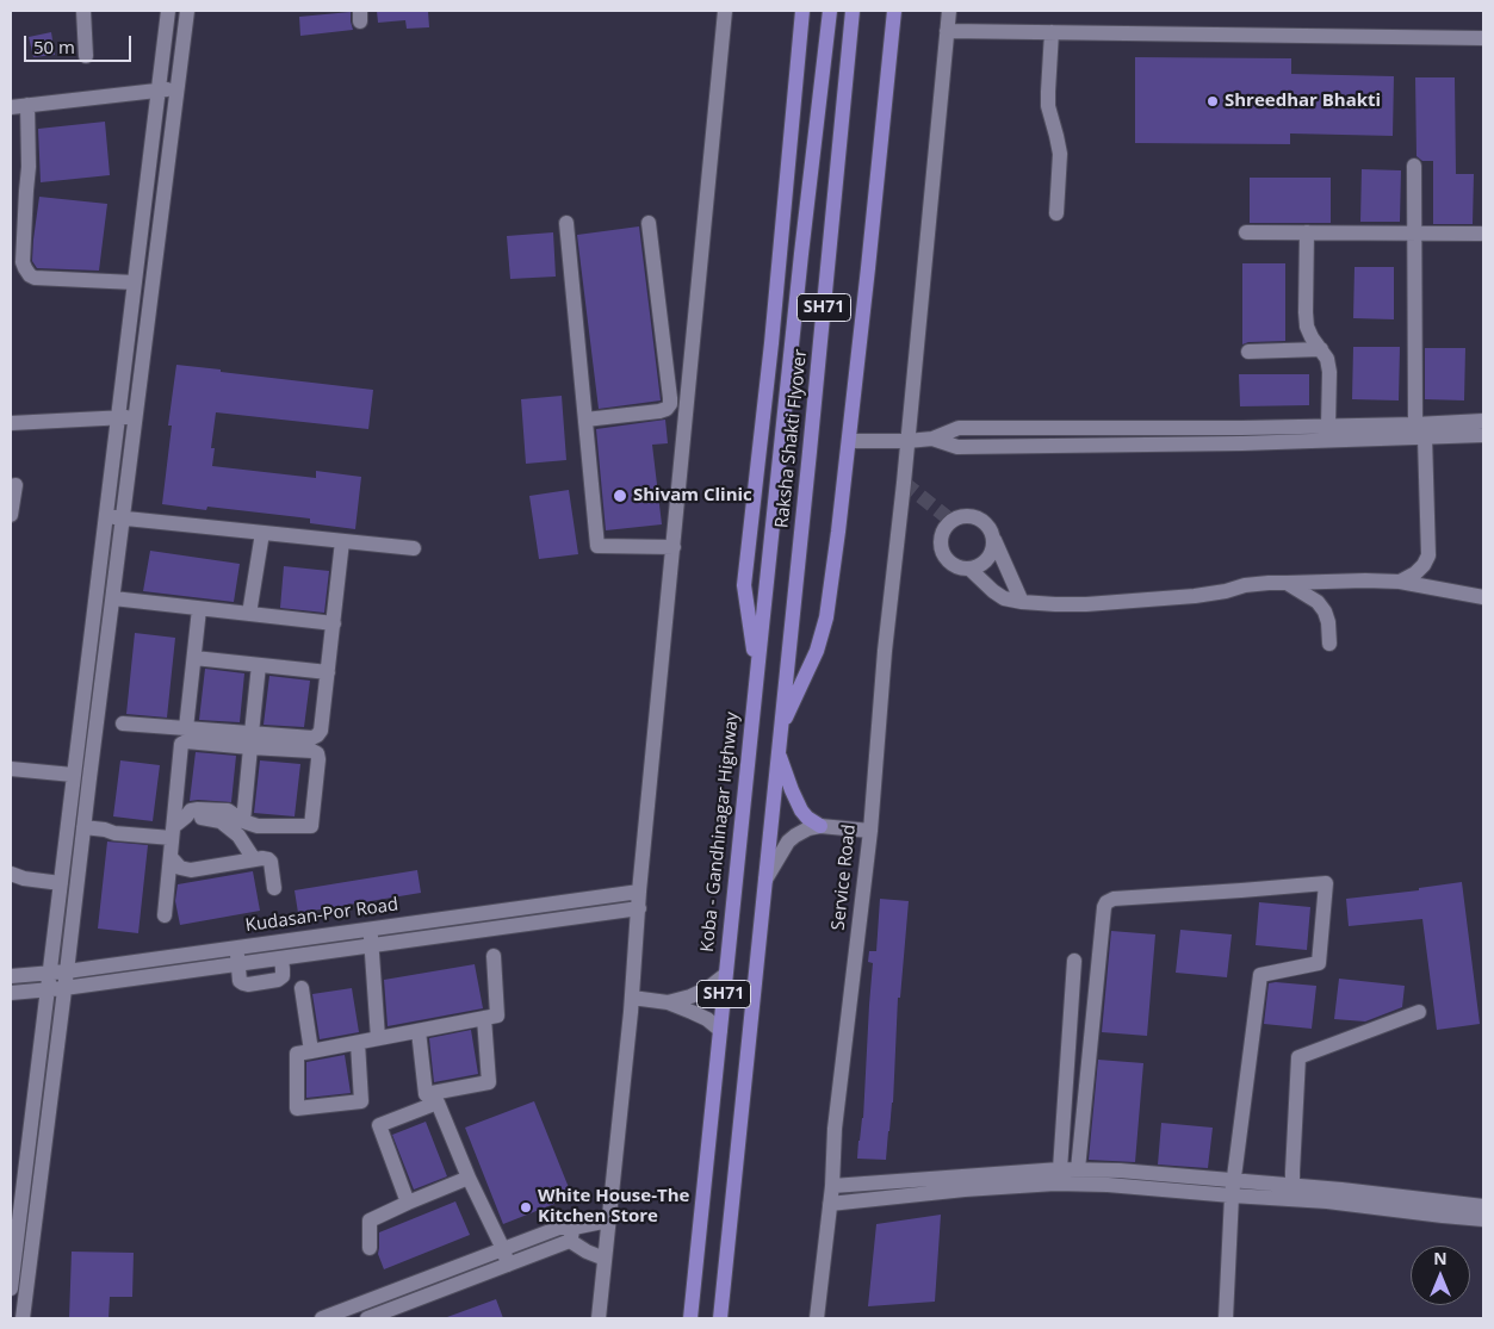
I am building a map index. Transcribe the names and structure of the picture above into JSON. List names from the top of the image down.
{
  "streets": {
    "main road": ["SH71", "Raksha Shakti Flyover", "Koba - Gandhinagar Highway"],
    "street": ["Service Road", "Kudasan-Por Road"]
  },
  "crossings": [
    ["SH71", "Raksha Shakti Flyover"],
    ["Raksha Shakti Flyover", "Koba - Gandhinagar Highway"]
  ],
  "places": ["Shreedhar Bhakti", "Shivam Clinic", "White House-The Kitchen Store"],
  "scale_bar": "50 m",
  "north": "top"
}
